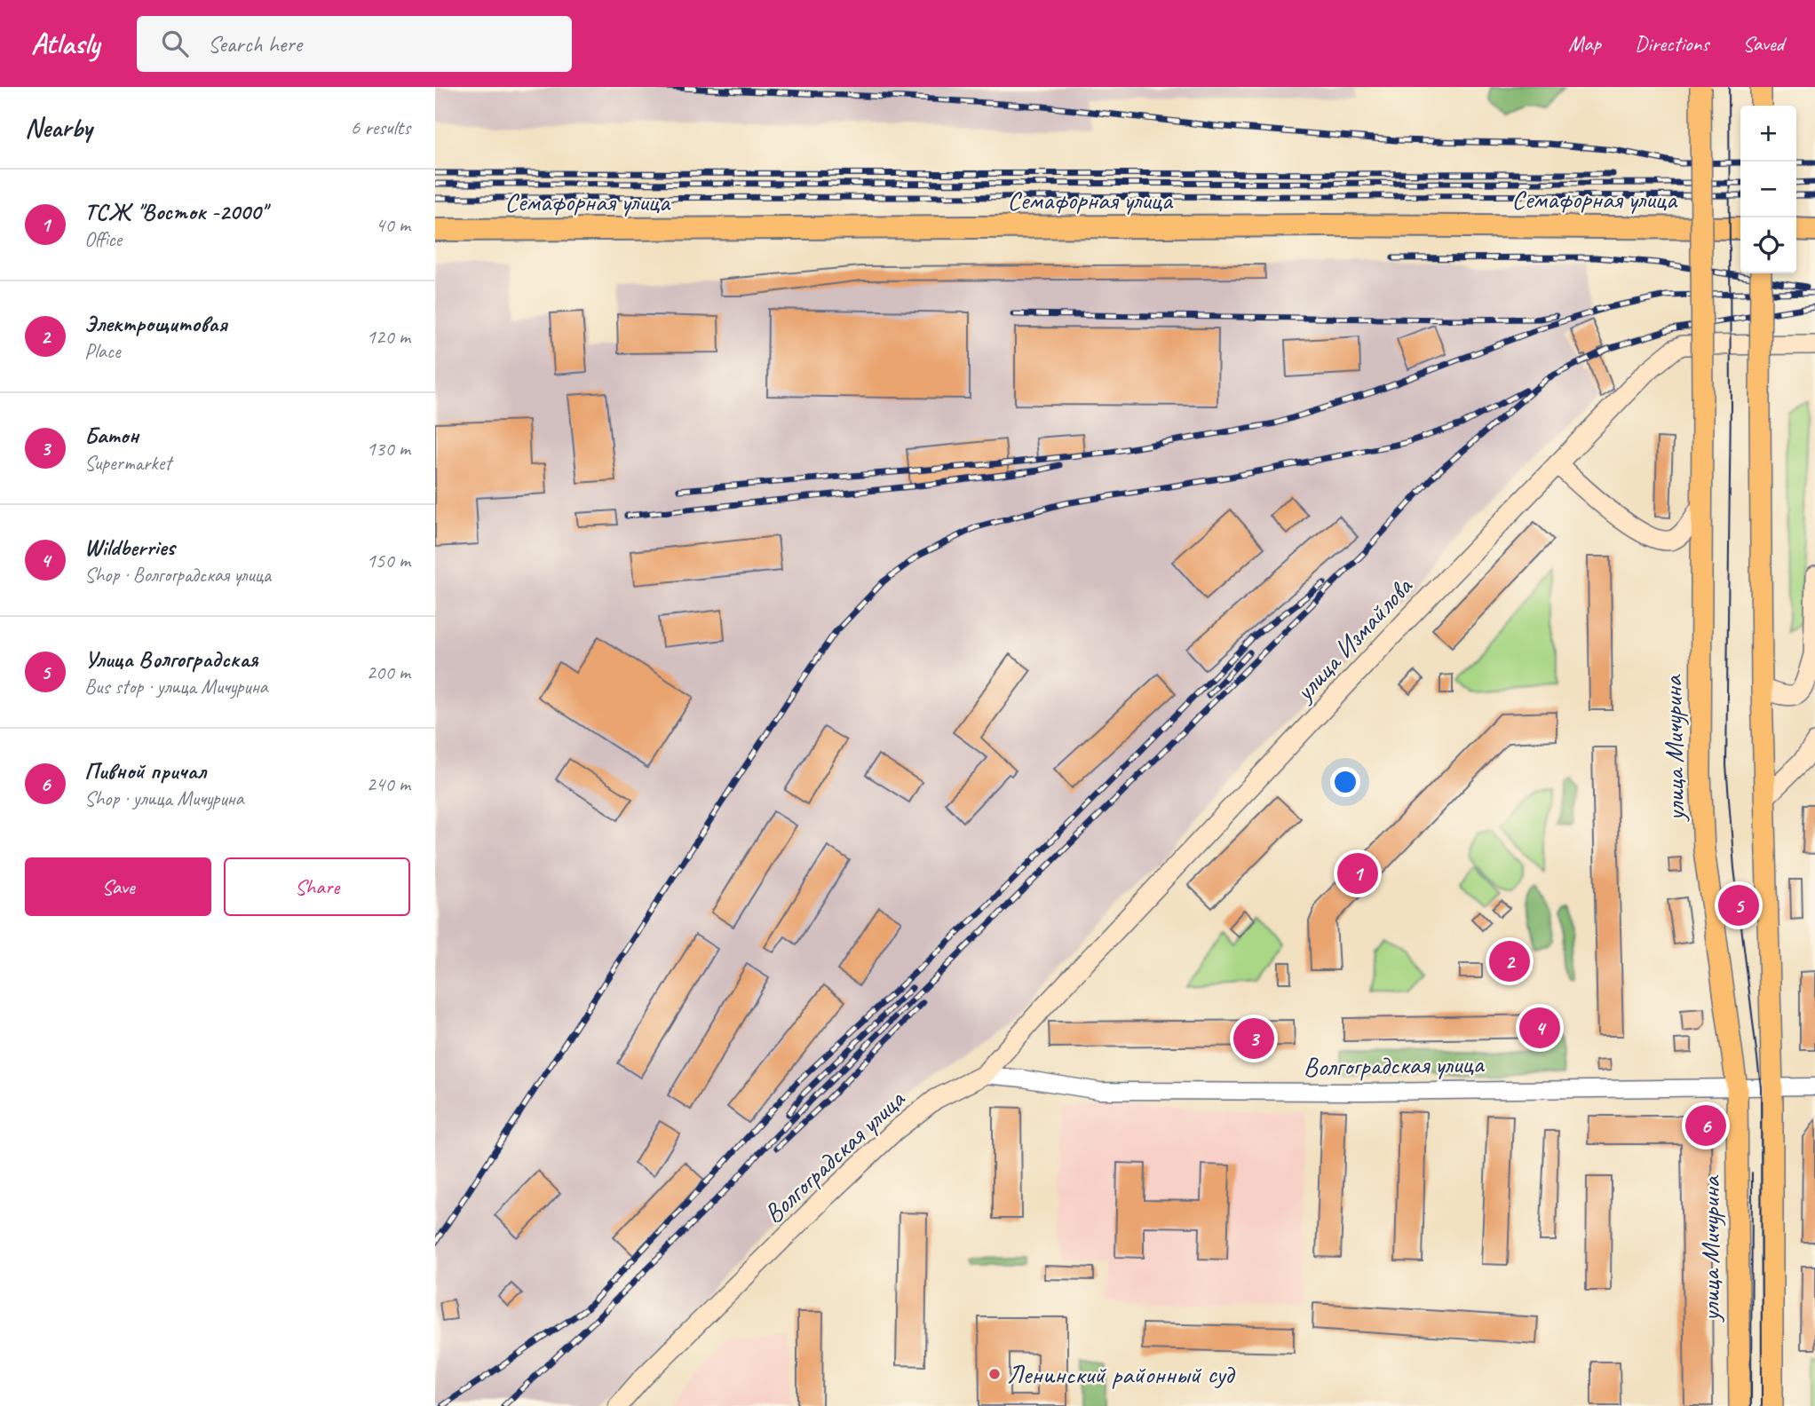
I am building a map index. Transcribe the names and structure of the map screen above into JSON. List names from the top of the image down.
{
  "streets": {
    "highway": ["Семафорная улица"],
    "main road": ["улица Измайлова", "улица Мичурина", "Волгоградская улица"]
  },
  "crossings": [
    ["улица Измайлова", "Волгоградская улица"],
    ["улица Мичурина", "Волгоградская улица"]
  ],
  "places": ["Ленинский районный суд"],
  "page": {
    "header": "Atlasly",
    "search": "Search here",
    "nav": ["Map", "Directions", "Saved"],
    "heading": ["Nearby", "6 results"],
    "map_buttons": ["+", "−"],
    "list": [
      {
        "mark": "1",
        "name": "ТСЖ \"Восток -2000\"",
        "note": "Office",
        "value": "40 m"
      },
      {
        "mark": "2",
        "name": "Электрощитовая",
        "note": "Place",
        "value": "120 m"
      },
      {
        "mark": "3",
        "name": "Батон",
        "note": "Supermarket",
        "value": "130 m"
      },
      {
        "mark": "4",
        "name": "Wildberries",
        "note": "Shop · Волгоградская улица",
        "value": "150 m"
      },
      {
        "mark": "5",
        "name": "Улица Волгоградская",
        "note": "Bus stop · улица Мичурина",
        "value": "200 m"
      },
      {
        "mark": "6",
        "name": "Пивной причал",
        "note": "Shop · улица Мичурина",
        "value": "240 m"
      }
    ],
    "buttons": ["Save", "Share"],
    "pins": [
      "1",
      "5",
      "2",
      "4",
      "3",
      "6"
    ]
  }
}
